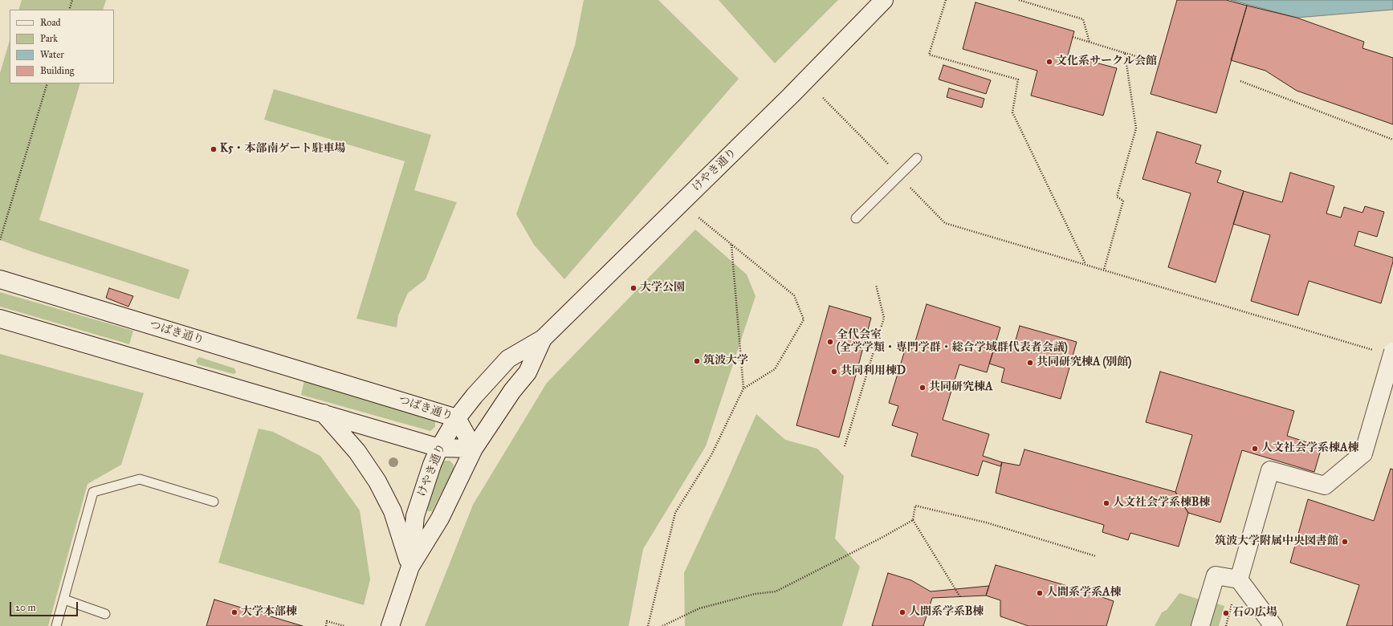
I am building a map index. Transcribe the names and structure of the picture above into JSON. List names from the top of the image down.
{
  "streets": {
    "street": ["けやき通り", "つばき通り"]
  },
  "crossings": [
    ["けやき通り", "つばき通り"]
  ],
  "places": [
    "文化系サークル会館",
    "K5・本部南ゲート駐車場",
    "大学公園",
    "全代会室 (全学学類・専門学群・総合学域群代表者会議)",
    "筑波大学",
    "共同研究棟A (別館)",
    "共同利用棟D",
    "共同研究棟A",
    "人文社会学系棟A棟",
    "人文社会学系棟B棟",
    "筑波大学附属中央図書館",
    "人間系学系A棟",
    "大学本部棟",
    "人間系学系B棟",
    "石の広場"
  ],
  "legend": [
    "Road",
    "Park",
    "Water",
    "Building"
  ],
  "scale_bar": "20 m"
}
